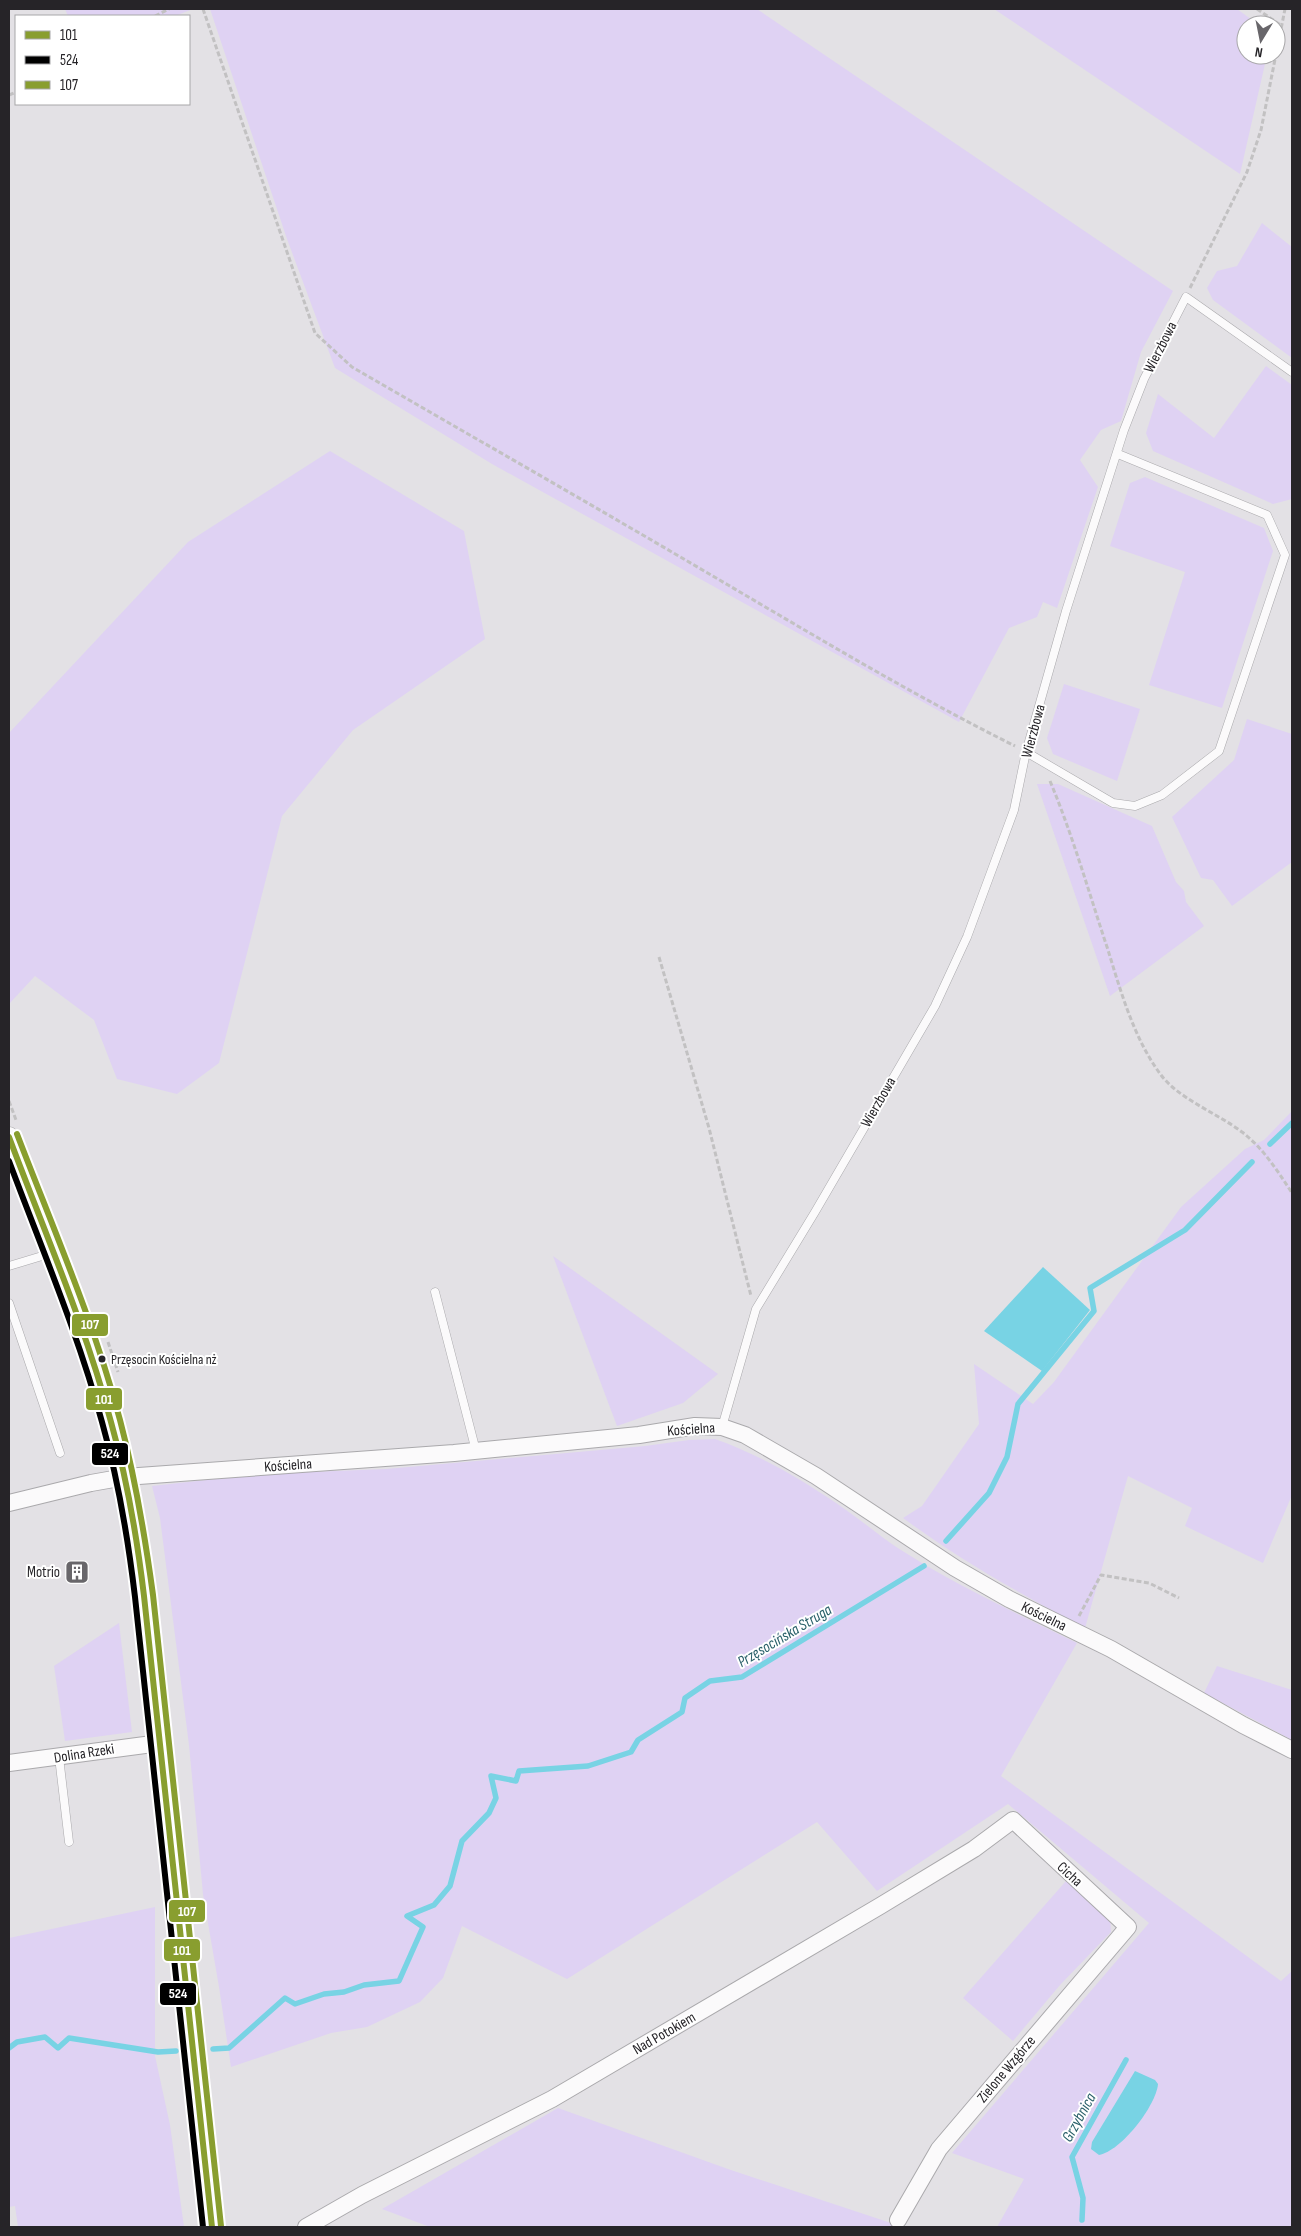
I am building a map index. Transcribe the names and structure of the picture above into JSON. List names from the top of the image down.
{
  "streets": {
    "street": [
      "Kościelna",
      "Dolina Rzeki",
      "Cicha",
      "Nad Potokiem",
      "Zielone Wzgórze"
    ],
    "lane": ["Wierzbowa"]
  },
  "crossings": [
    ["Wierzbowa", "Kościelna"],
    ["Cicha", "Nad Potokiem"],
    ["Cicha", "Zielone Wzgórze"]
  ],
  "water": ["Przęsocińska Struga", "Grzybnica"],
  "places": {
    "other": ["Przęsocin Kościelna nż"],
    "building": ["Motrio"]
  },
  "lines": ["transit line 107", "transit line 101", "transit line 524"],
  "legend": ["101", "524", "107"],
  "north": "bottom"
}
